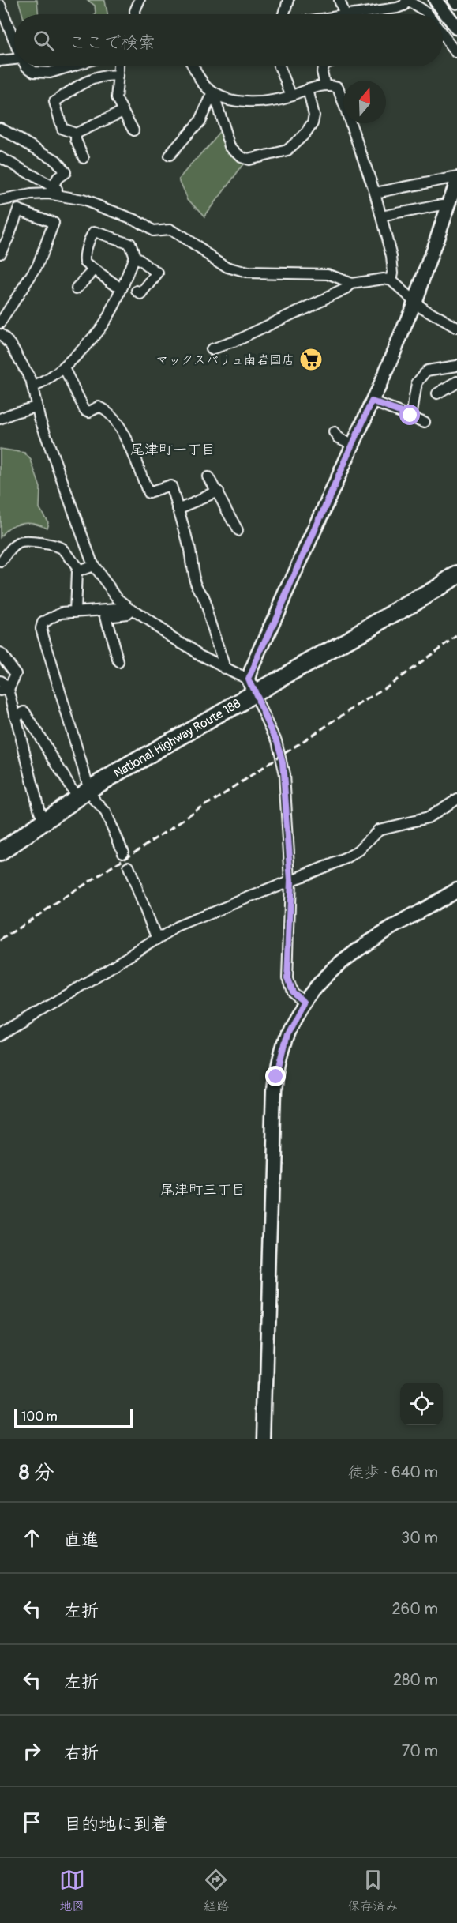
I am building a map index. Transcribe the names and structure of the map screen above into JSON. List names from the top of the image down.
{
  "streets": {
    "highway": ["National Highway Route 188"]
  },
  "districts": ["尾津町一丁目", "尾津町三丁目"],
  "places": {
    "supermarket": ["マックスバリュ南岩国店"]
  },
  "scale_bar": "100 m",
  "north": "top",
  "page": {
    "search": "ここで検索",
    "scale": "100 m",
    "heading": ["8 分", "徒歩 · 640 m"],
    "list": [
      ["直進", "30 m"],
      ["左折", "260 m"],
      ["左折", "280 m"],
      ["右折", "70 m"],
      "目的地に到着"
    ],
    "nav": ["地図", "経路", "保存済み"]
  }
}
